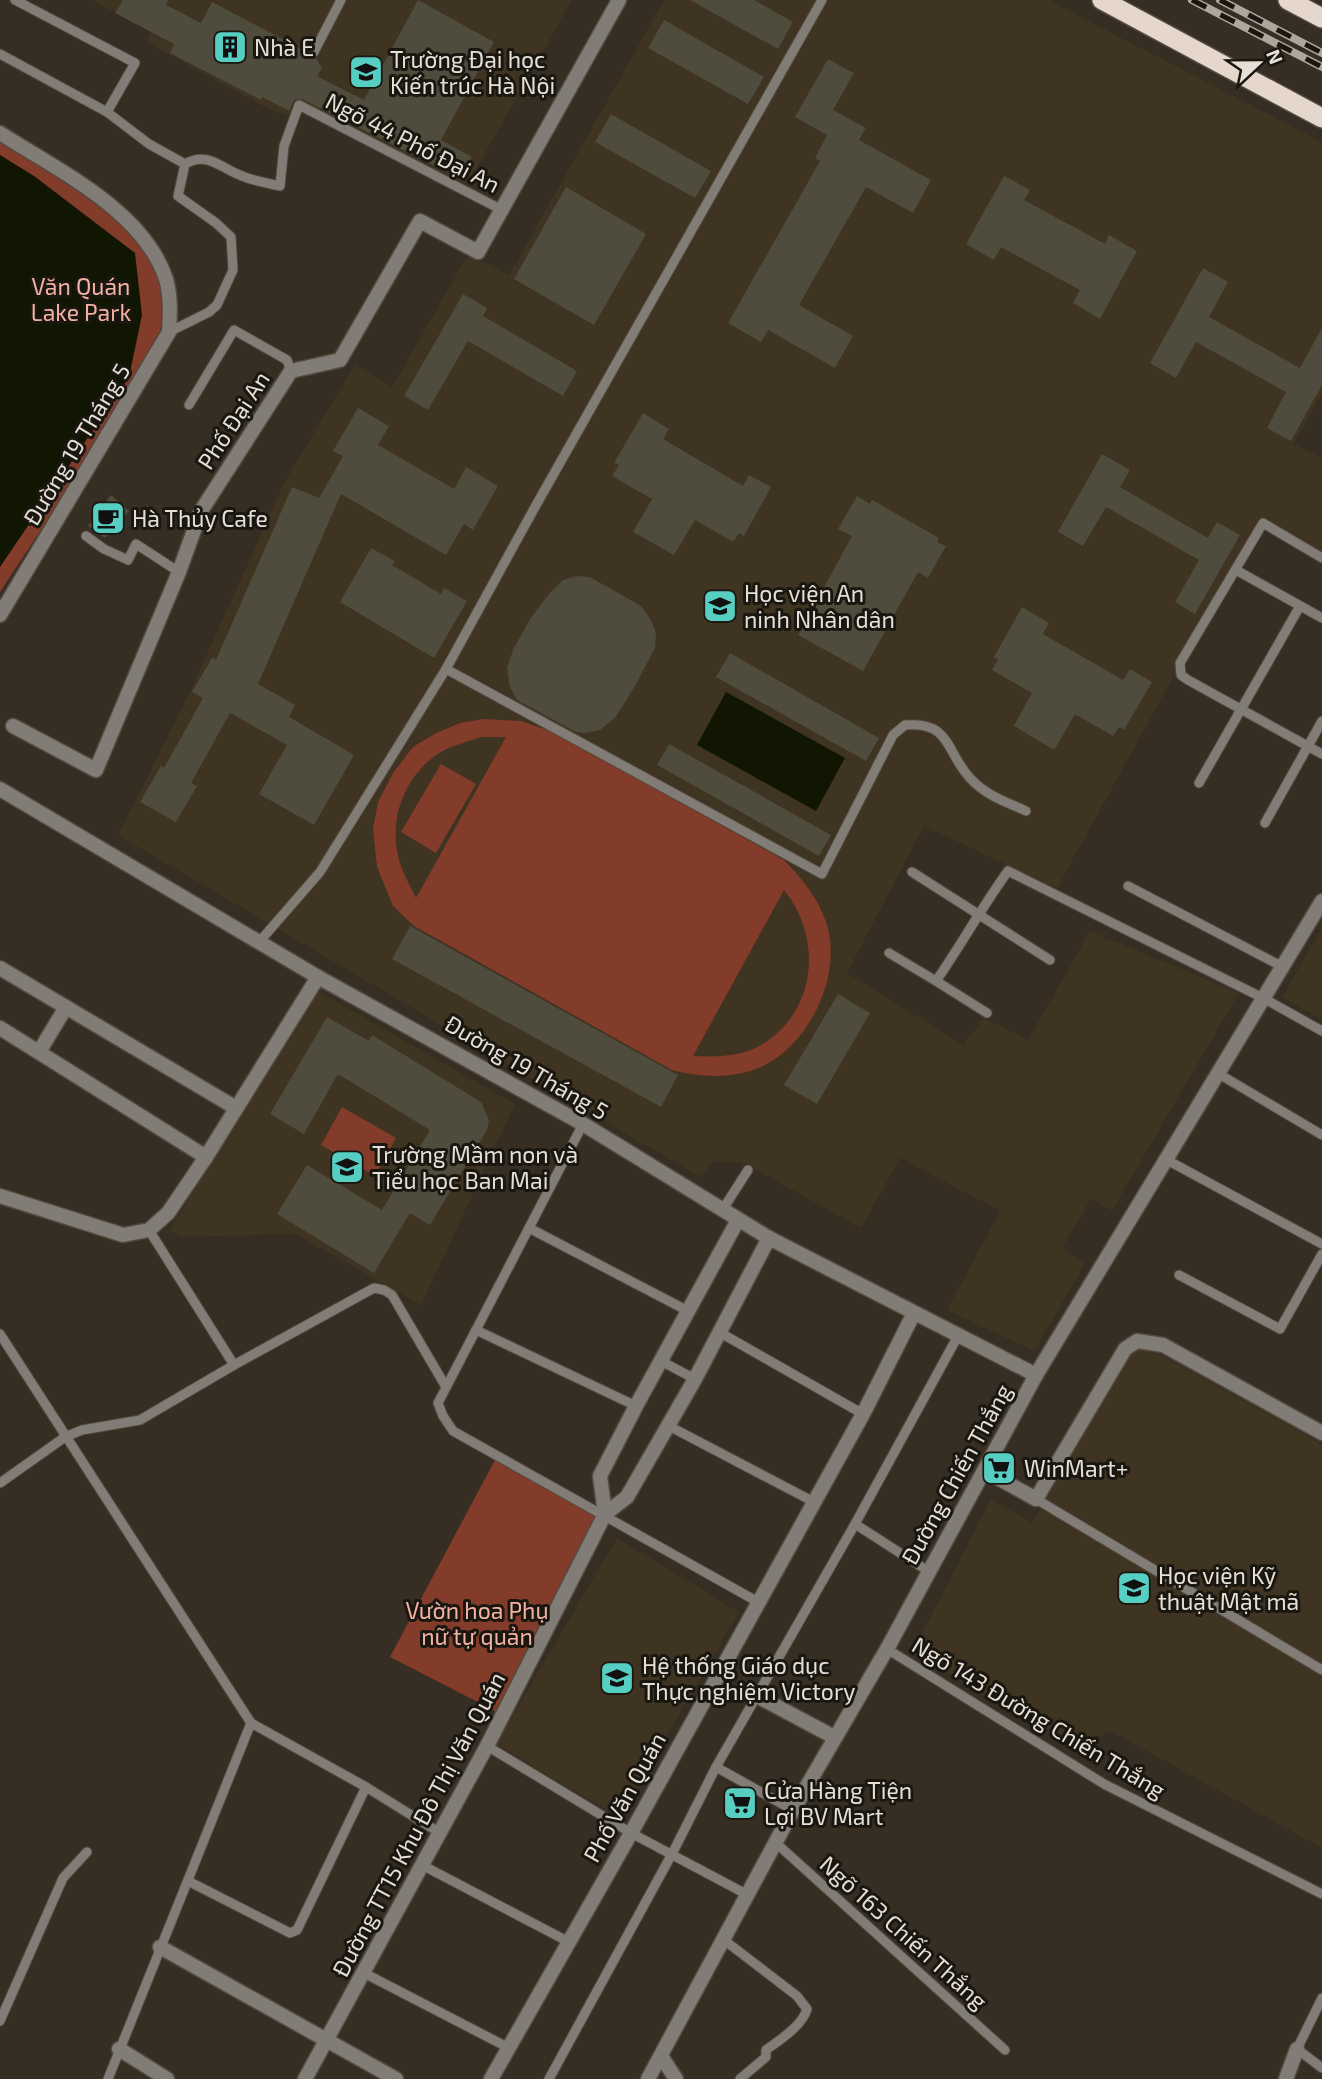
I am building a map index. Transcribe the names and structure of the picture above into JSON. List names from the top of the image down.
{
  "streets": {
    "street": [
      "Phố Đại An",
      "Đường 19 Tháng 5",
      "Đường Chiến Thắng",
      "Phố Văn Quán",
      "Đường TT15 Khu Đô Thị Văn Quán"
    ],
    "lane": ["Ngõ 44 Phố Đại An", "Ngõ 143 Đường Chiến Thắng", "Ngõ 163 Chiến Thắng"]
  },
  "crossings": [
    ["Ngõ 44 Phố Đại An", "Phố Đại An"],
    ["Đường 19 Tháng 5", "Đường Chiến Thắng"],
    ["Đường 19 Tháng 5", "Phố Văn Quán"],
    ["Đường Chiến Thắng", "Ngõ 143 Đường Chiến Thắng"],
    ["Đường Chiến Thắng", "Ngõ 163 Chiến Thắng"]
  ],
  "parks": ["Văn Quán Lake Park", "Vườn hoa Phụ nữ tự quản"],
  "places": {
    "building": ["Nhà E"],
    "school or university": [
      "Trường Đại học Kiến trúc Hà Nội",
      "Học viện An ninh Nhân dân",
      "Trường Mầm non và Tiểu học Ban Mai",
      "Học viện Kỹ thuật Mật mã",
      "Hệ thống Giáo dục Thực nghiệm Victory"
    ],
    "cafe": ["Hà Thủy Cafe"],
    "supermarket": ["WinMart+", "Cửa Hàng Tiện Lợi BV Mart"]
  },
  "north": "right"
}
